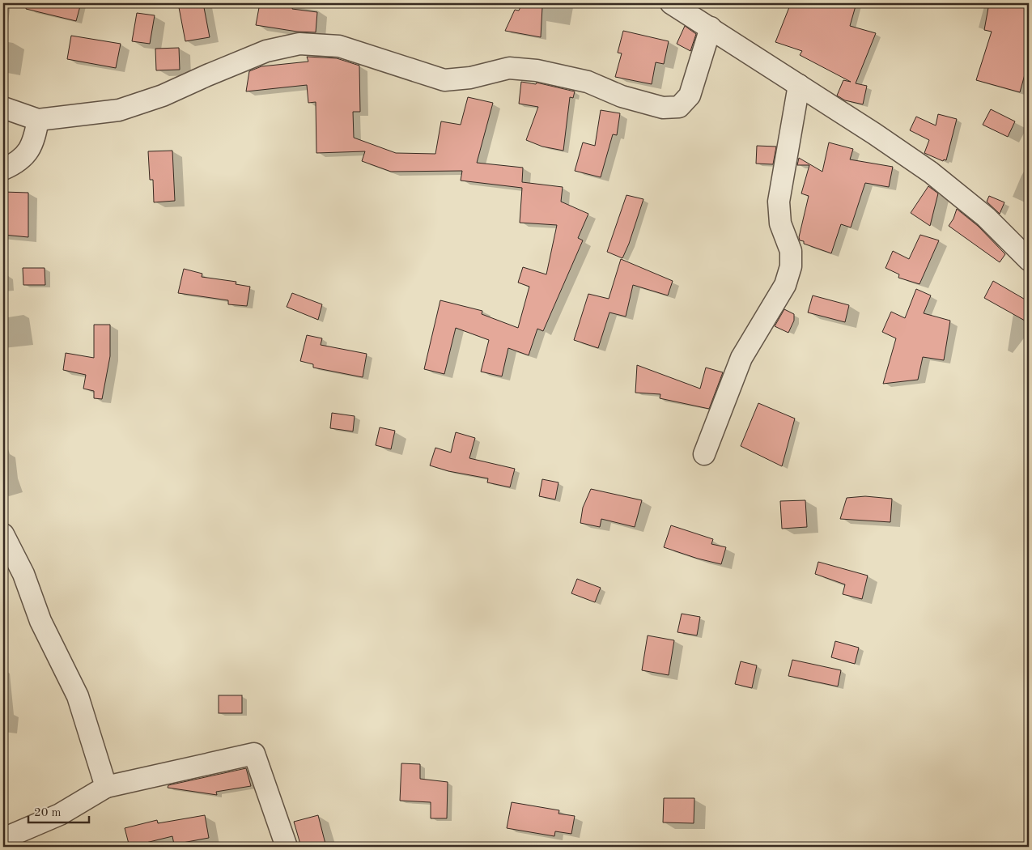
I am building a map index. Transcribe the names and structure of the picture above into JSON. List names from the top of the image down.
{
  "scale_bar": "20 m"
}
